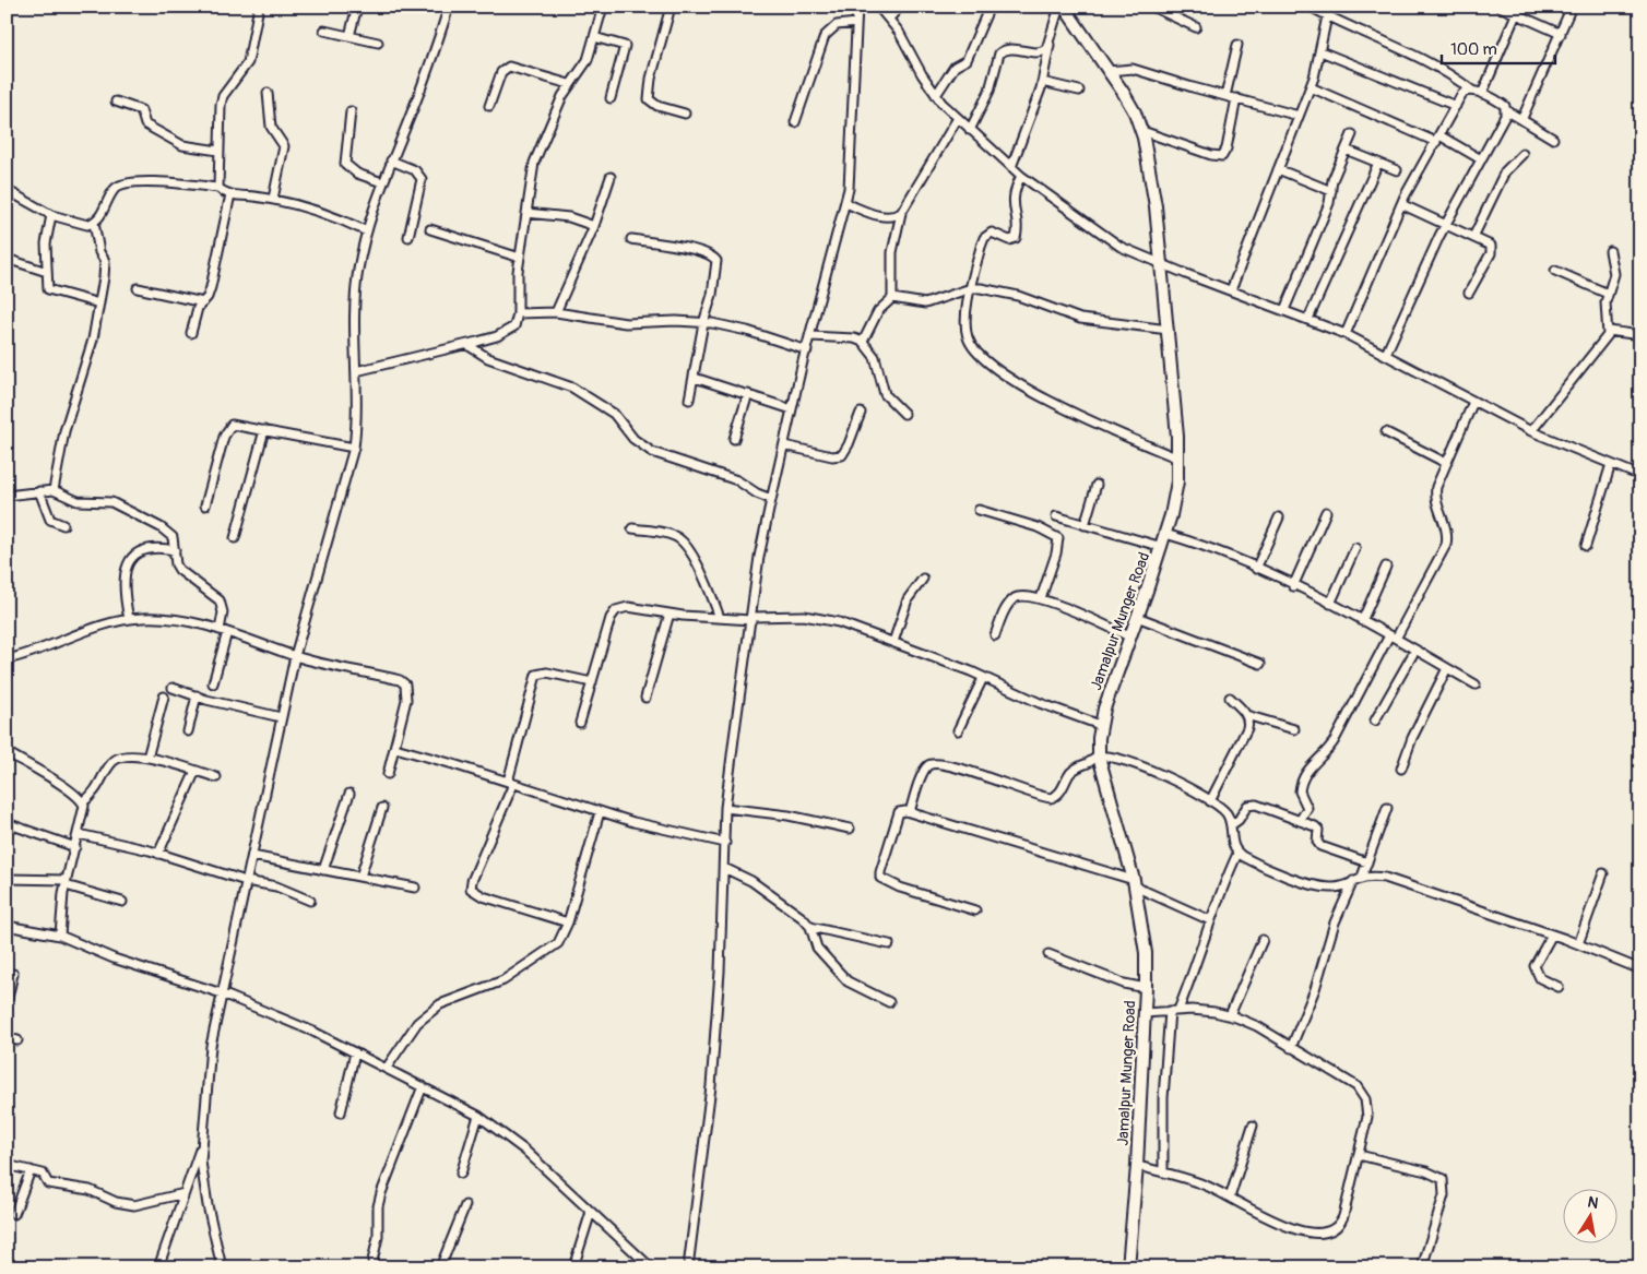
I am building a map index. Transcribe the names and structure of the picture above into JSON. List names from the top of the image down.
{
  "streets": {
    "street": ["Jamalpur Munger Road"]
  },
  "scale_bar": "100 m",
  "north": "top"
}
